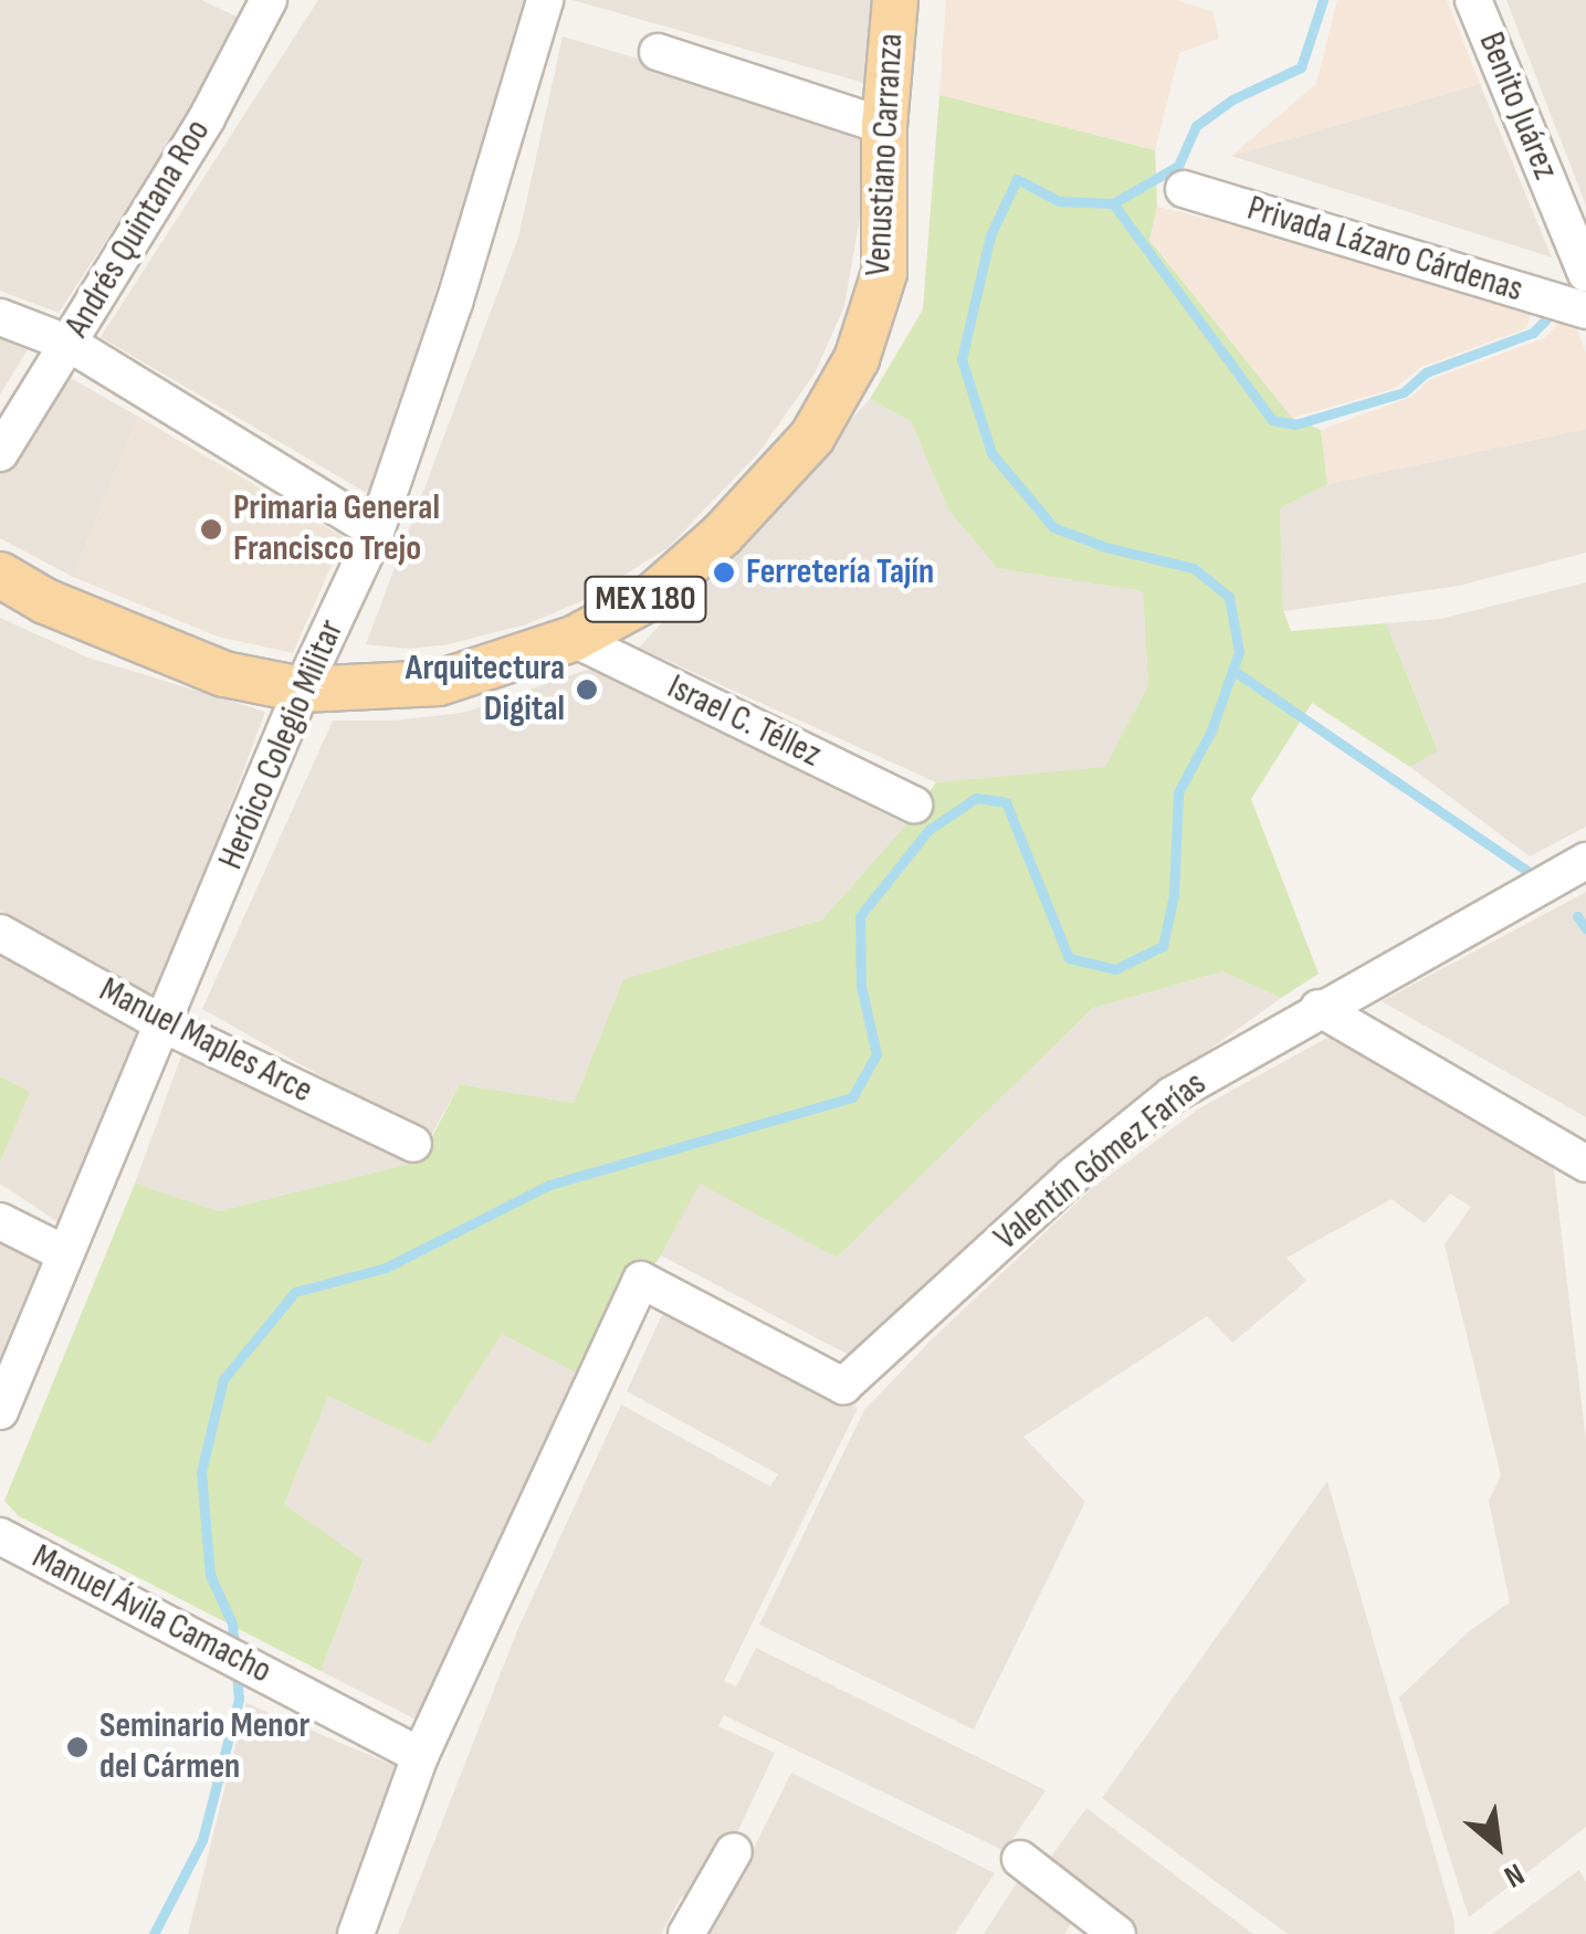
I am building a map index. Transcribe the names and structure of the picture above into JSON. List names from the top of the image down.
{
  "streets": {
    "main road": ["Venustiano Carranza", "MEX 180"],
    "street": [
      "Benito Juárez",
      "Andrés Quintana Roo",
      "Privada Lázaro Cárdenas",
      "Israel C. Téllez",
      "Heróico Colegio Militar",
      "Manuel Maples Arce",
      "Valentín Gómez Farías",
      "Manuel Ávila Camacho"
    ]
  },
  "crossings": [
    ["Venustiano Carranza", "Israel C. Téllez"],
    ["Venustiano Carranza", "Heróico Colegio Militar"],
    ["Heróico Colegio Militar", "Manuel Maples Arce"],
    ["Valentín Gómez Farías", "Manuel Ávila Camacho"]
  ],
  "places": [
    "Primaria General Francisco Trejo",
    "Ferretería Tajín",
    "Arquitectura Digital",
    "Seminario Menor del Cármen"
  ],
  "north": "bottom right"
}
